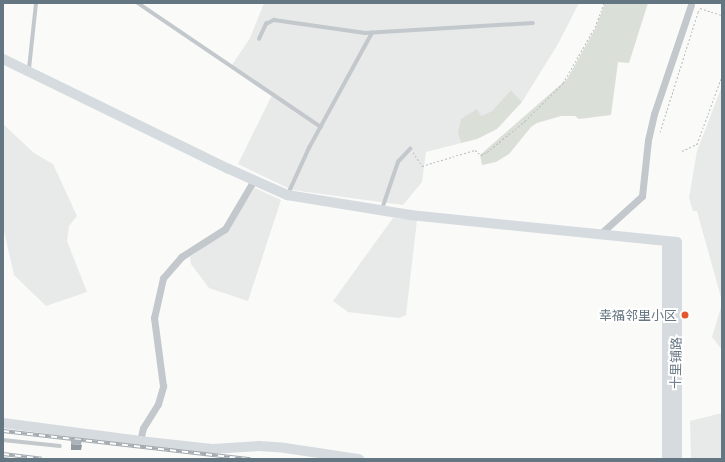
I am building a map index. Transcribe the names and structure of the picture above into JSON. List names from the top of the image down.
{
  "streets": {
    "street": ["十里铺路"]
  },
  "places": ["幸福邻里小区"]
}
